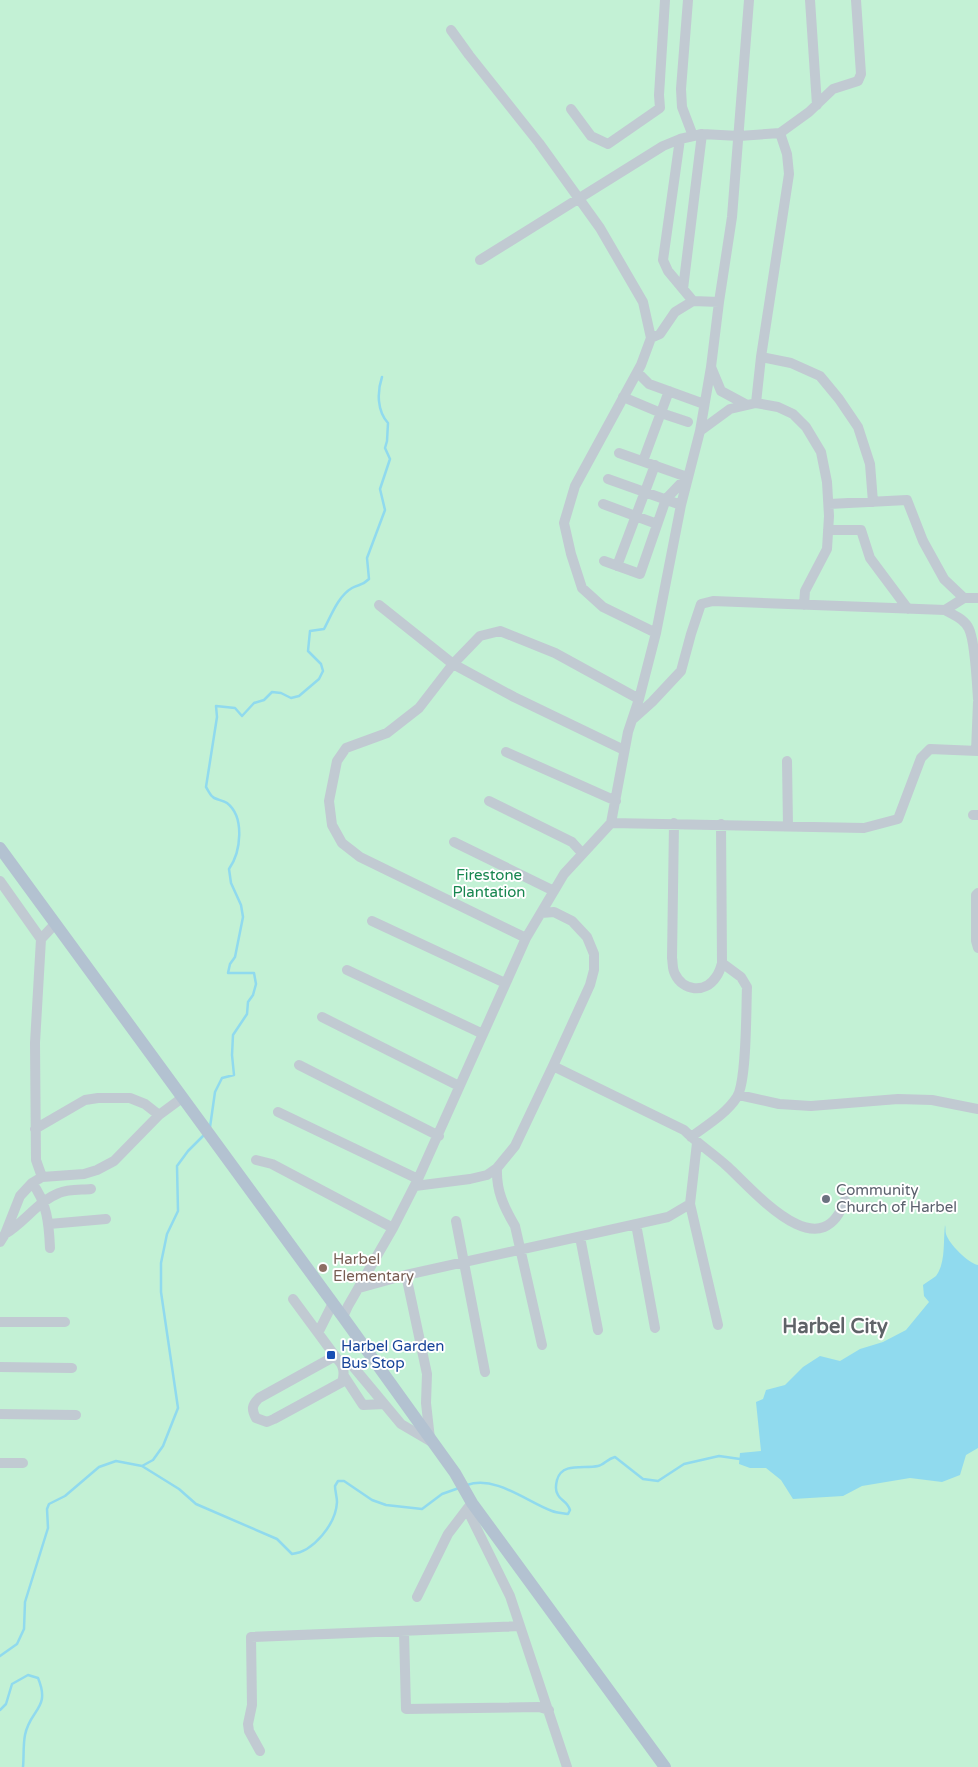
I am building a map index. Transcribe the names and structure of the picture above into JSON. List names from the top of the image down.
{
  "districts": ["Harbel City"],
  "parks": ["Firestone Plantation"],
  "places": {
    "other": ["Community Church of Harbel", "Harbel Elementary"],
    "transit": ["Harbel Garden Bus Stop"]
  }
}
